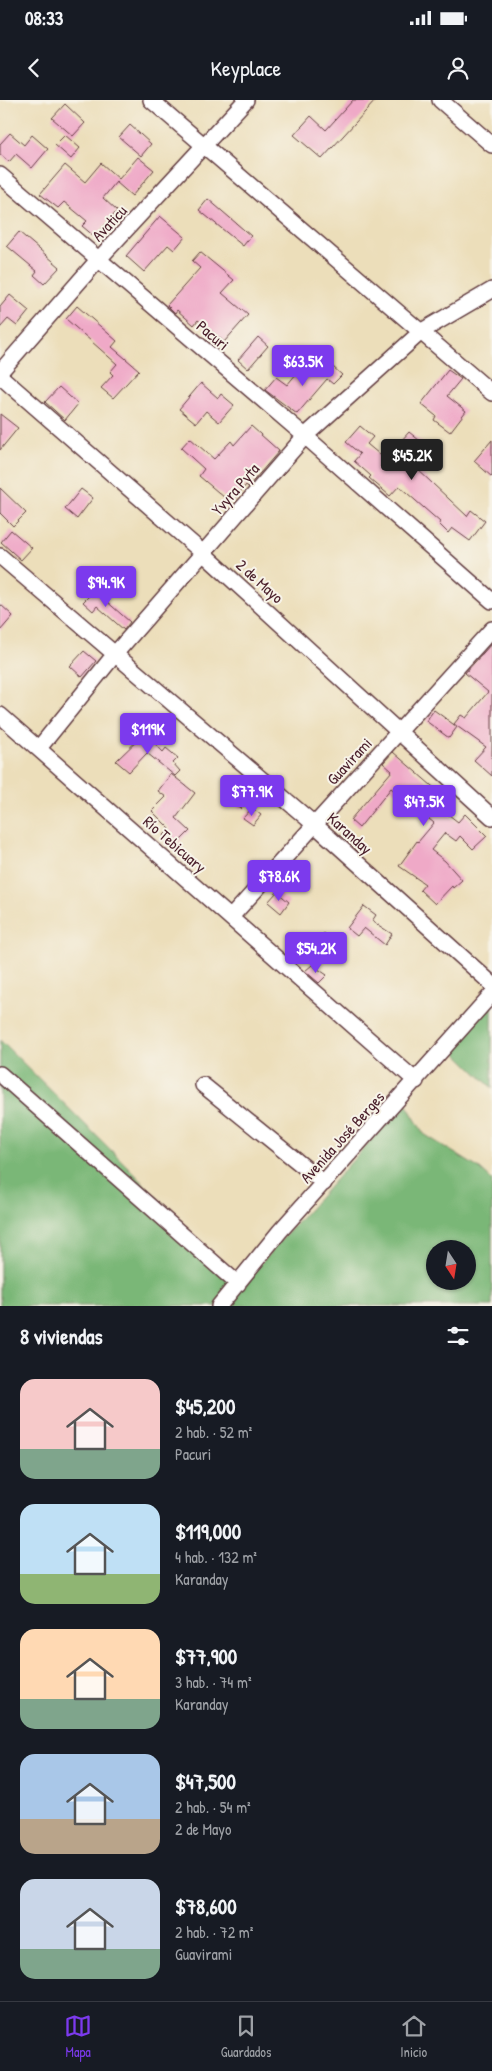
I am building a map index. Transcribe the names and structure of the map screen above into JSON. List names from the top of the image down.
{
  "streets": {
    "street": [
      "Avaticu",
      "Pacuri",
      "Yvyra Pyta",
      "2 de Mayo",
      "Guavirami",
      "Karanday",
      "Río Tebicuary",
      "Avenida José Berges"
    ]
  },
  "crossings": [
    ["Avaticu", "Pacuri"],
    ["Pacuri", "Yvyra Pyta"],
    ["Yvyra Pyta", "2 de Mayo"],
    ["Yvyra Pyta", "Karanday"],
    ["Yvyra Pyta", "Río Tebicuary"],
    ["2 de Mayo", "Guavirami"],
    ["Guavirami", "Karanday"],
    ["Guavirami", "Río Tebicuary"],
    ["Río Tebicuary", "Avenida José Berges"]
  ],
  "north": "bottom",
  "page": {
    "status": "08:33",
    "header": "Keyplace",
    "price": [
      "$63.5K",
      "$45.2K",
      "$94.9K",
      "$119K",
      "$77.9K",
      "$47.5K",
      "$78.6K",
      "$54.2K"
    ],
    "heading": "8 viviendas",
    "list": [
      {
        "name": "$45,200",
        "note": "2 hab. · 52 m² · Pacuri"
      },
      {
        "name": "$119,000",
        "note": "4 hab. · 132 m² · Karanday"
      },
      {
        "name": "$77,900",
        "note": "3 hab. · 74 m² · Karanday"
      },
      {
        "name": "$47,500",
        "note": "2 hab. · 54 m² · 2 de Mayo"
      },
      {
        "name": "$78,600",
        "note": "2 hab. · 72 m² · Guavirami"
      }
    ],
    "tabs": ["Mapa", "Guardados", "Inicio"]
  }
}
